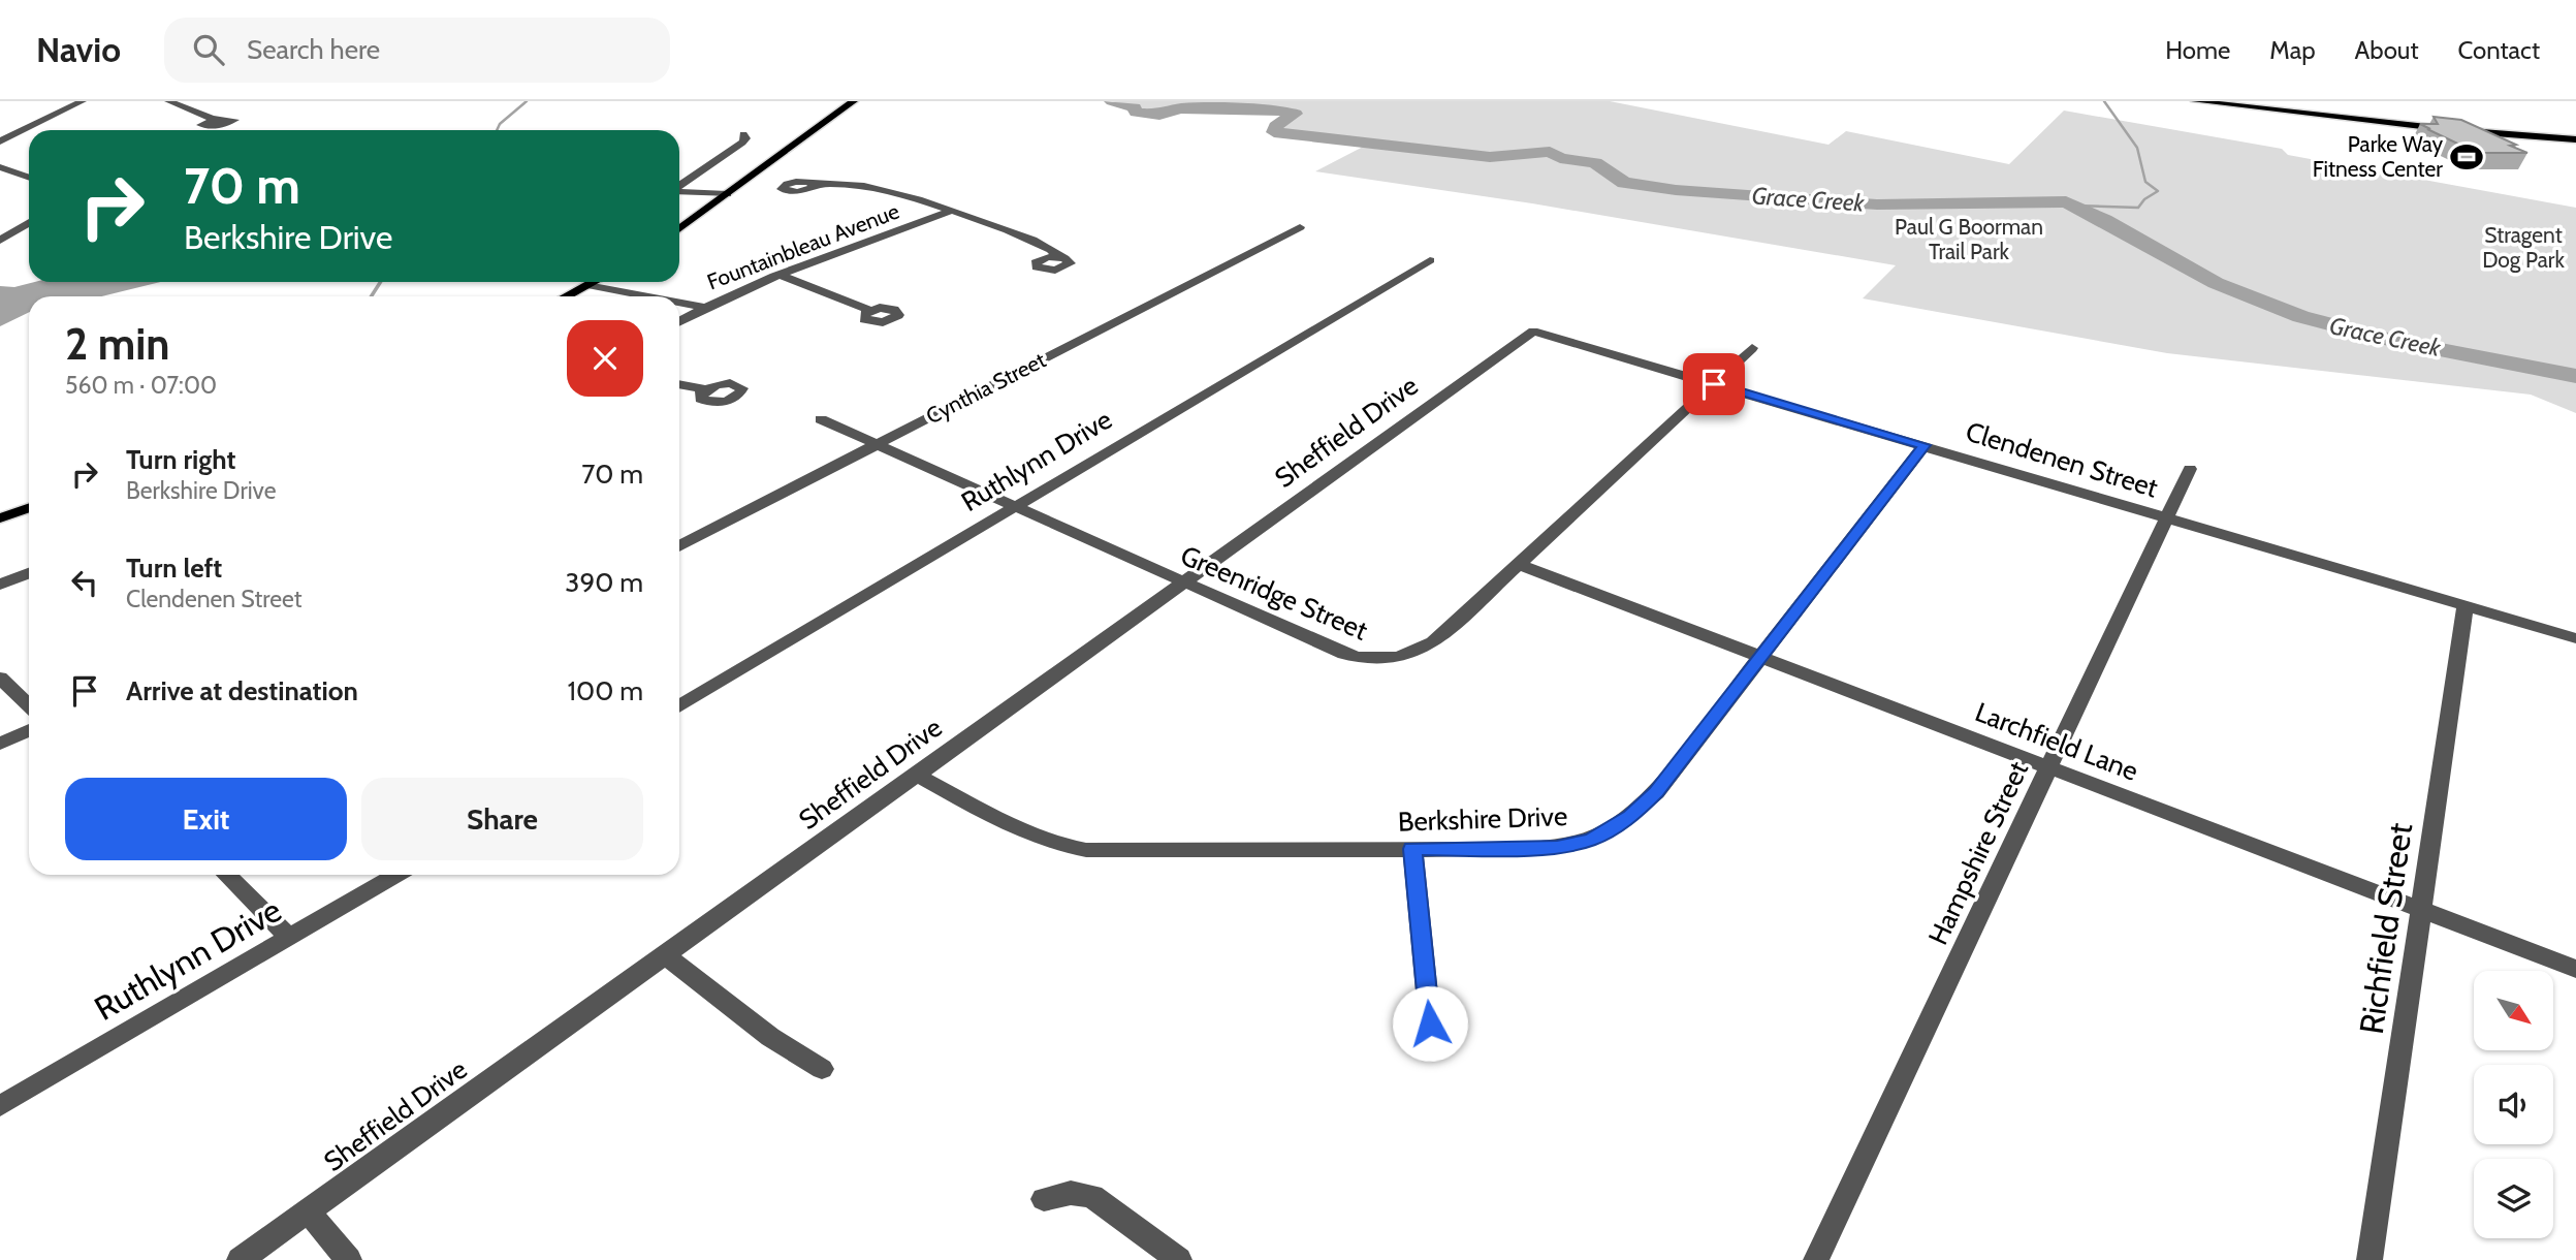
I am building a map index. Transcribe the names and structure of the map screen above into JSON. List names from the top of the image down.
{
  "streets": {
    "street": [
      "Fountainbleau Avenue",
      "Cynthia Street",
      "Sheffield Drive",
      "Clendenen Street",
      "Ruthlynn Drive",
      "Greenridge Street",
      "Larchfield Lane",
      "Berkshire Drive",
      "Hampshire Street",
      "Richfield Street"
    ]
  },
  "crossings": [
    ["Cynthia Street", "Greenridge Street"],
    ["Sheffield Drive", "Clendenen Street"],
    ["Sheffield Drive", "Greenridge Street"],
    ["Sheffield Drive", "Berkshire Drive"],
    ["Clendenen Street", "Greenridge Street"],
    ["Clendenen Street", "Berkshire Drive"],
    ["Clendenen Street", "Hampshire Street"],
    ["Clendenen Street", "Richfield Street"],
    ["Ruthlynn Drive", "Greenridge Street"],
    ["Greenridge Street", "Larchfield Lane"],
    ["Larchfield Lane", "Berkshire Drive"],
    ["Larchfield Lane", "Hampshire Street"],
    ["Larchfield Lane", "Richfield Street"]
  ],
  "water": ["Grace Creek"],
  "parks": ["Paul G Boorman Trail Park", "Stragent Dog Park"],
  "places": {
    "sports": ["Parke Way Fitness Center"]
  },
  "north": "bottom right",
  "page": {
    "header": "Navio",
    "search": "Search here",
    "nav": [
      "Home",
      "Map",
      "About",
      "Contact"
    ],
    "turn": ["70 m", "Berkshire Drive"],
    "heading": ["2 min", "560 m · 07:00"],
    "list": [
      {
        "name": "Turn right",
        "note": "Berkshire Drive",
        "value": "70 m"
      },
      {
        "name": "Turn left",
        "note": "Clendenen Street",
        "value": "390 m"
      },
      {
        "name": "Arrive at destination",
        "value": "100 m"
      }
    ],
    "buttons": ["Exit", "Share"]
  }
}
